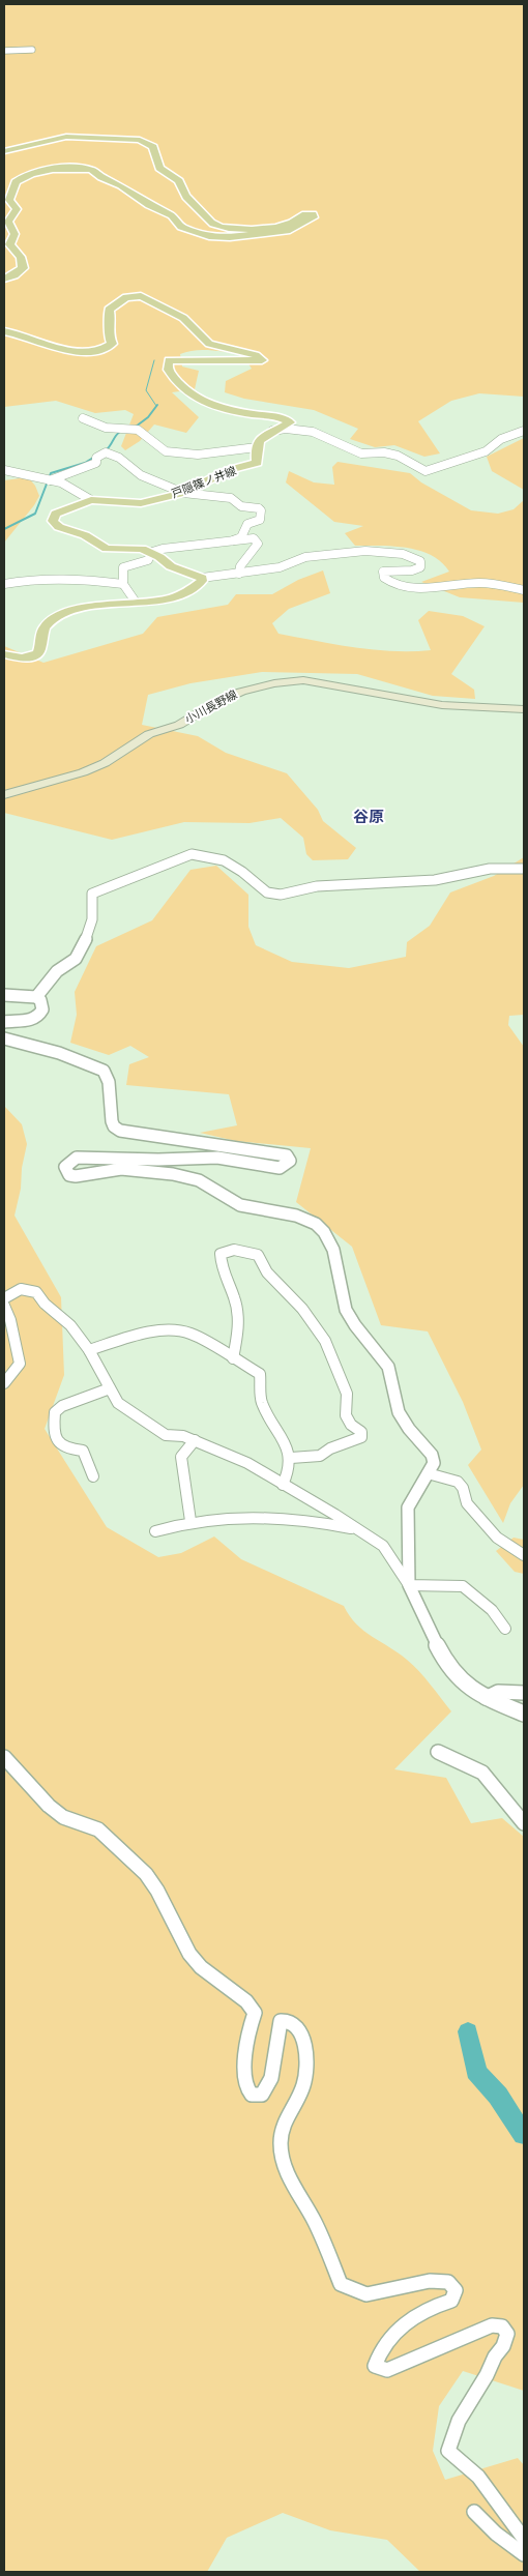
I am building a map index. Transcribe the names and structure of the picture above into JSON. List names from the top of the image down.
{
  "streets": {
    "main road": ["戸隠篠ノ井線", "小川長野線"]
  },
  "districts": ["谷原"]
}
